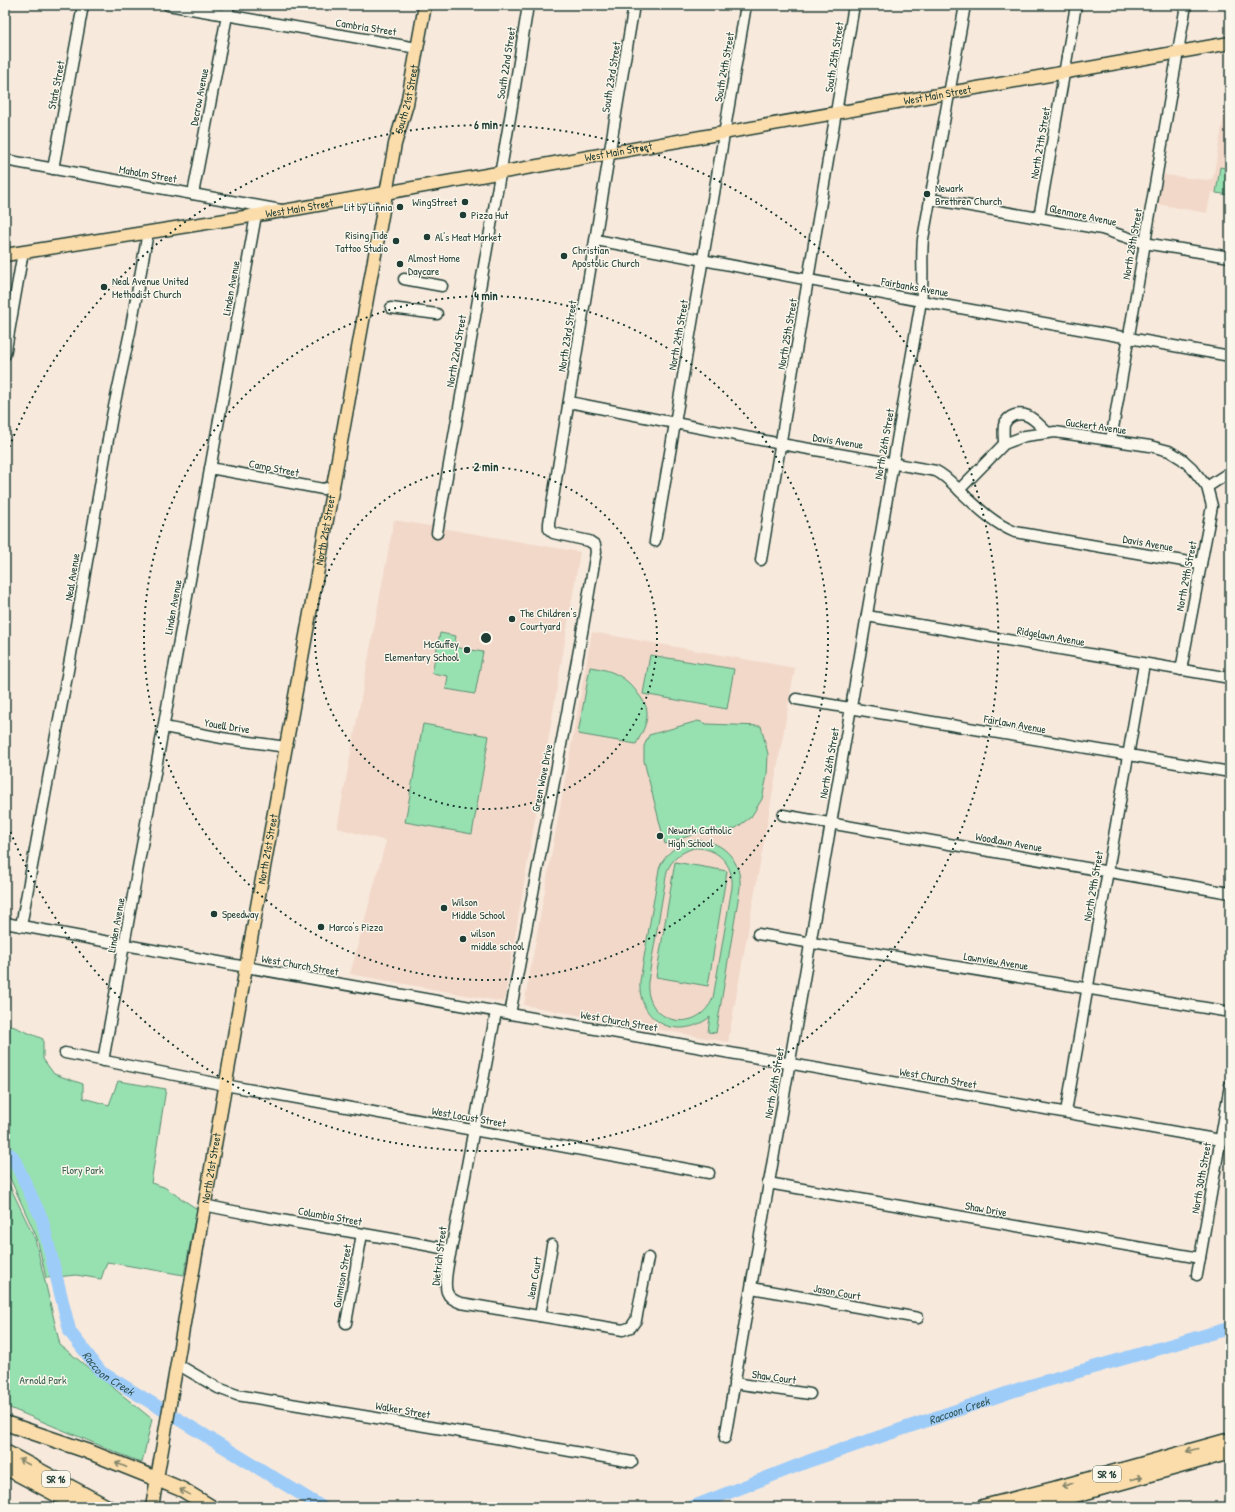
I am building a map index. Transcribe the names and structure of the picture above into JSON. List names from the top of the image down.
{
  "streets": {
    "highway": ["SR 16"],
    "main road": ["West Main Street", "South 21st Street", "North 21st Street"],
    "street": [
      "Cambria Street",
      "South 25th Street",
      "South 22nd Street",
      "South 24th Street",
      "South 23rd Street",
      "State Street",
      "Decrow Avenue",
      "North 27th Street",
      "Maholm Street",
      "Glenmore Avenue",
      "North 28th Street",
      "Fairbanks Avenue",
      "Linden Avenue",
      "North 25th Street",
      "North 24th Street",
      "North 23rd Street",
      "North 22nd Street",
      "Guckert Avenue",
      "Davis Avenue",
      "North 26th Street",
      "Camp Street",
      "North 29th Street",
      "Neal Avenue",
      "Ridgelawn Avenue",
      "Fairlawn Avenue",
      "Youell Drive",
      "Green Wave Drive",
      "Woodlawn Avenue",
      "Lawnview Avenue",
      "West Church Street",
      "West Locust Street",
      "North 30th Street",
      "Shaw Drive",
      "Columbia Street",
      "Dietrich Street",
      "Gunnison Street",
      "Jean Court",
      "Jason Court",
      "Shaw Court",
      "Walker Street"
    ]
  },
  "crossings": [
    ["Cambria Street", "Decrow Avenue"],
    ["Cambria Street", "South 21st Street"],
    ["South 25th Street", "West Main Street"],
    ["South 25th Street", "North 25th Street"],
    ["South 22nd Street", "West Main Street"],
    ["South 22nd Street", "North 22nd Street"],
    ["South 24th Street", "West Main Street"],
    ["South 24th Street", "North 24th Street"],
    ["South 23rd Street", "West Main Street"],
    ["South 23rd Street", "North 23rd Street"],
    ["State Street", "Maholm Street"],
    ["West Main Street", "South 21st Street"],
    ["West Main Street", "North 27th Street"],
    ["West Main Street", "Maholm Street"],
    ["West Main Street", "North 28th Street"],
    ["West Main Street", "Linden Avenue"],
    ["West Main Street", "North 25th Street"],
    ["West Main Street", "North 24th Street"],
    ["West Main Street", "North 23rd Street"],
    ["West Main Street", "North 22nd Street"],
    ["West Main Street", "North 26th Street"],
    ["West Main Street", "North 21st Street"],
    ["West Main Street", "Neal Avenue"],
    ["Decrow Avenue", "Maholm Street"],
    ["South 21st Street", "North 21st Street"],
    ["North 27th Street", "Glenmore Avenue"],
    ["Glenmore Avenue", "North 28th Street"],
    ["Glenmore Avenue", "North 26th Street"],
    ["North 28th Street", "Fairbanks Avenue"],
    ["North 28th Street", "Guckert Avenue"],
    ["Fairbanks Avenue", "North 25th Street"],
    ["Fairbanks Avenue", "North 24th Street"],
    ["Fairbanks Avenue", "North 23rd Street"],
    ["Fairbanks Avenue", "North 26th Street"],
    ["Linden Avenue", "Camp Street"],
    ["Linden Avenue", "Youell Drive"],
    ["Linden Avenue", "West Church Street"],
    ["Linden Avenue", "West Locust Street"],
    ["North 25th Street", "Davis Avenue"],
    ["North 24th Street", "Davis Avenue"],
    ["North 23rd Street", "Davis Avenue"],
    ["North 23rd Street", "Green Wave Drive"],
    ["Guckert Avenue", "Davis Avenue"],
    ["Guckert Avenue", "North 29th Street"],
    ["Davis Avenue", "North 26th Street"],
    ["Davis Avenue", "North 29th Street"],
    ["North 26th Street", "Ridgelawn Avenue"],
    ["North 26th Street", "Fairlawn Avenue"],
    ["North 26th Street", "Woodlawn Avenue"],
    ["North 26th Street", "Lawnview Avenue"],
    ["North 26th Street", "West Church Street"],
    ["North 26th Street", "Shaw Drive"],
    ["North 26th Street", "Jason Court"],
    ["North 26th Street", "Shaw Court"],
    ["Camp Street", "North 21st Street"],
    ["North 21st Street", "Youell Drive"],
    ["North 21st Street", "West Church Street"],
    ["North 21st Street", "West Locust Street"],
    ["North 21st Street", "Columbia Street"],
    ["North 21st Street", "Walker Street"],
    ["North 29th Street", "Ridgelawn Avenue"],
    ["North 29th Street", "Fairlawn Avenue"],
    ["North 29th Street", "Woodlawn Avenue"],
    ["North 29th Street", "Lawnview Avenue"],
    ["North 29th Street", "West Church Street"],
    ["Neal Avenue", "West Church Street"],
    ["Green Wave Drive", "West Church Street"],
    ["West Church Street", "North 30th Street"],
    ["West Church Street", "Dietrich Street"],
    ["West Locust Street", "Dietrich Street"],
    ["North 30th Street", "Shaw Drive"],
    ["Columbia Street", "Dietrich Street"],
    ["Columbia Street", "Gunnison Street"],
    ["Dietrich Street", "Jean Court"]
  ],
  "water": ["Raccoon Creek"],
  "parks": ["Flory Park", "Arnold Park"],
  "places": [
    "Newark Brethren Church",
    "WingStreet",
    "Lit by Linnia",
    "Pizza Hut",
    "Al's Meat Market",
    "Rising Tide Tattoo Studio",
    "Christian Apostolic Church",
    "Almost Home Daycare",
    "Neal Avenue United Methodist Church",
    "The Children's Courtyard",
    "McGuffey Elementary School",
    "Newark Catholic High School",
    "Wilson Middle School",
    "Speedway",
    "Marco's Pizza",
    "wilson middle school"
  ],
  "rings": ["6 min", "4 min", "2 min"]
}
